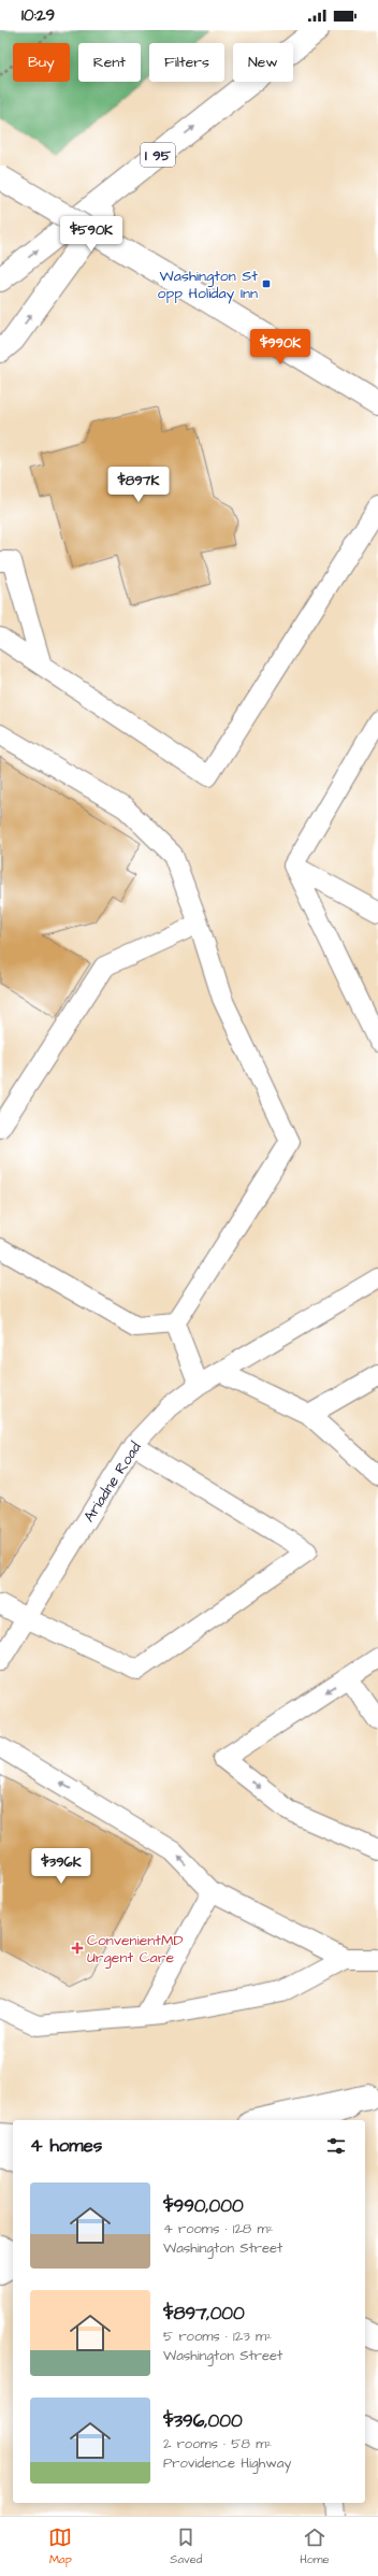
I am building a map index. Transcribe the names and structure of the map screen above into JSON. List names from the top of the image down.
{
  "streets": {
    "main road": ["I 95"],
    "lane": ["Ariadne Road"]
  },
  "places": {
    "transit": ["Washington St opp Holiday Inn"],
    "health": ["ConvenientMD Urgent Care"]
  },
  "page": {
    "status": "10:29",
    "chip": [
      "Buy",
      "Rent",
      "Filters",
      "New"
    ],
    "price": [
      "$590K",
      "$990K",
      "$897K",
      "$396K"
    ],
    "heading": "4 homes",
    "list": [
      {
        "name": "$990,000",
        "note": "4 rooms · 128 m² · Washington Street"
      },
      {
        "name": "$897,000",
        "note": "5 rooms · 123 m² · Washington Street"
      },
      {
        "name": "$396,000",
        "note": "2 rooms · 58 m² · Providence Highway"
      }
    ],
    "tabs": ["Map", "Saved", "Home"]
  }
}
